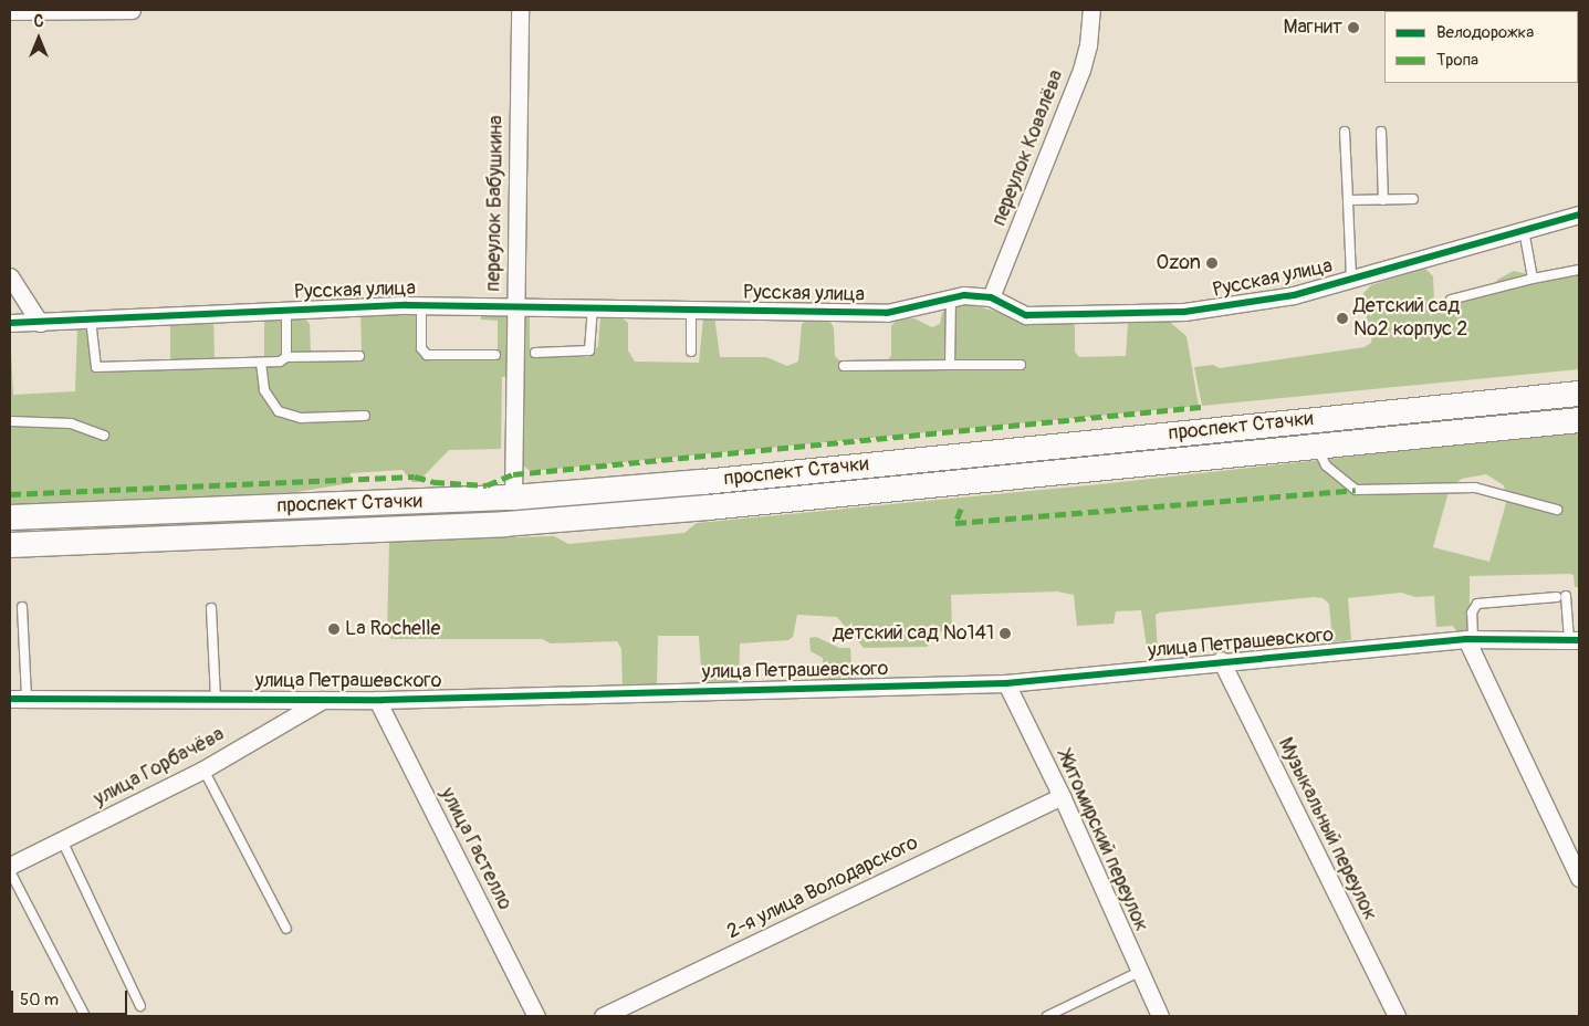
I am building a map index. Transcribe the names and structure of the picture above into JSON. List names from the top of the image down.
{
  "streets": {
    "main road": ["проспект Стачки"],
    "street": [
      "переулок Ковалёва",
      "переулок Бабушкина",
      "Русская улица",
      "улица Петрашевского",
      "улица Горбачёва",
      "Музыкальный переулок",
      "Житомирский переулок",
      "улица Гастелло",
      "2-я улица Володарского"
    ]
  },
  "crossings": [
    ["переулок Ковалёва", "Русская улица"],
    ["переулок Бабушкина", "Русская улица"],
    ["переулок Бабушкина", "проспект Стачки"],
    ["улица Петрашевского", "улица Горбачёва"],
    ["улица Петрашевского", "Музыкальный переулок"],
    ["улица Петрашевского", "Житомирский переулок"],
    ["улица Петрашевского", "улица Гастелло"],
    ["Житомирский переулок", "2-я улица Володарского"]
  ],
  "places": [
    "Магнит",
    "Ozon",
    "Детский сад №2 корпус 2",
    "La Rochelle",
    "детский сад №141"
  ],
  "legend": ["Велодорожка", "Тропа"],
  "scale_bar": "50 m",
  "north": "top"
}
